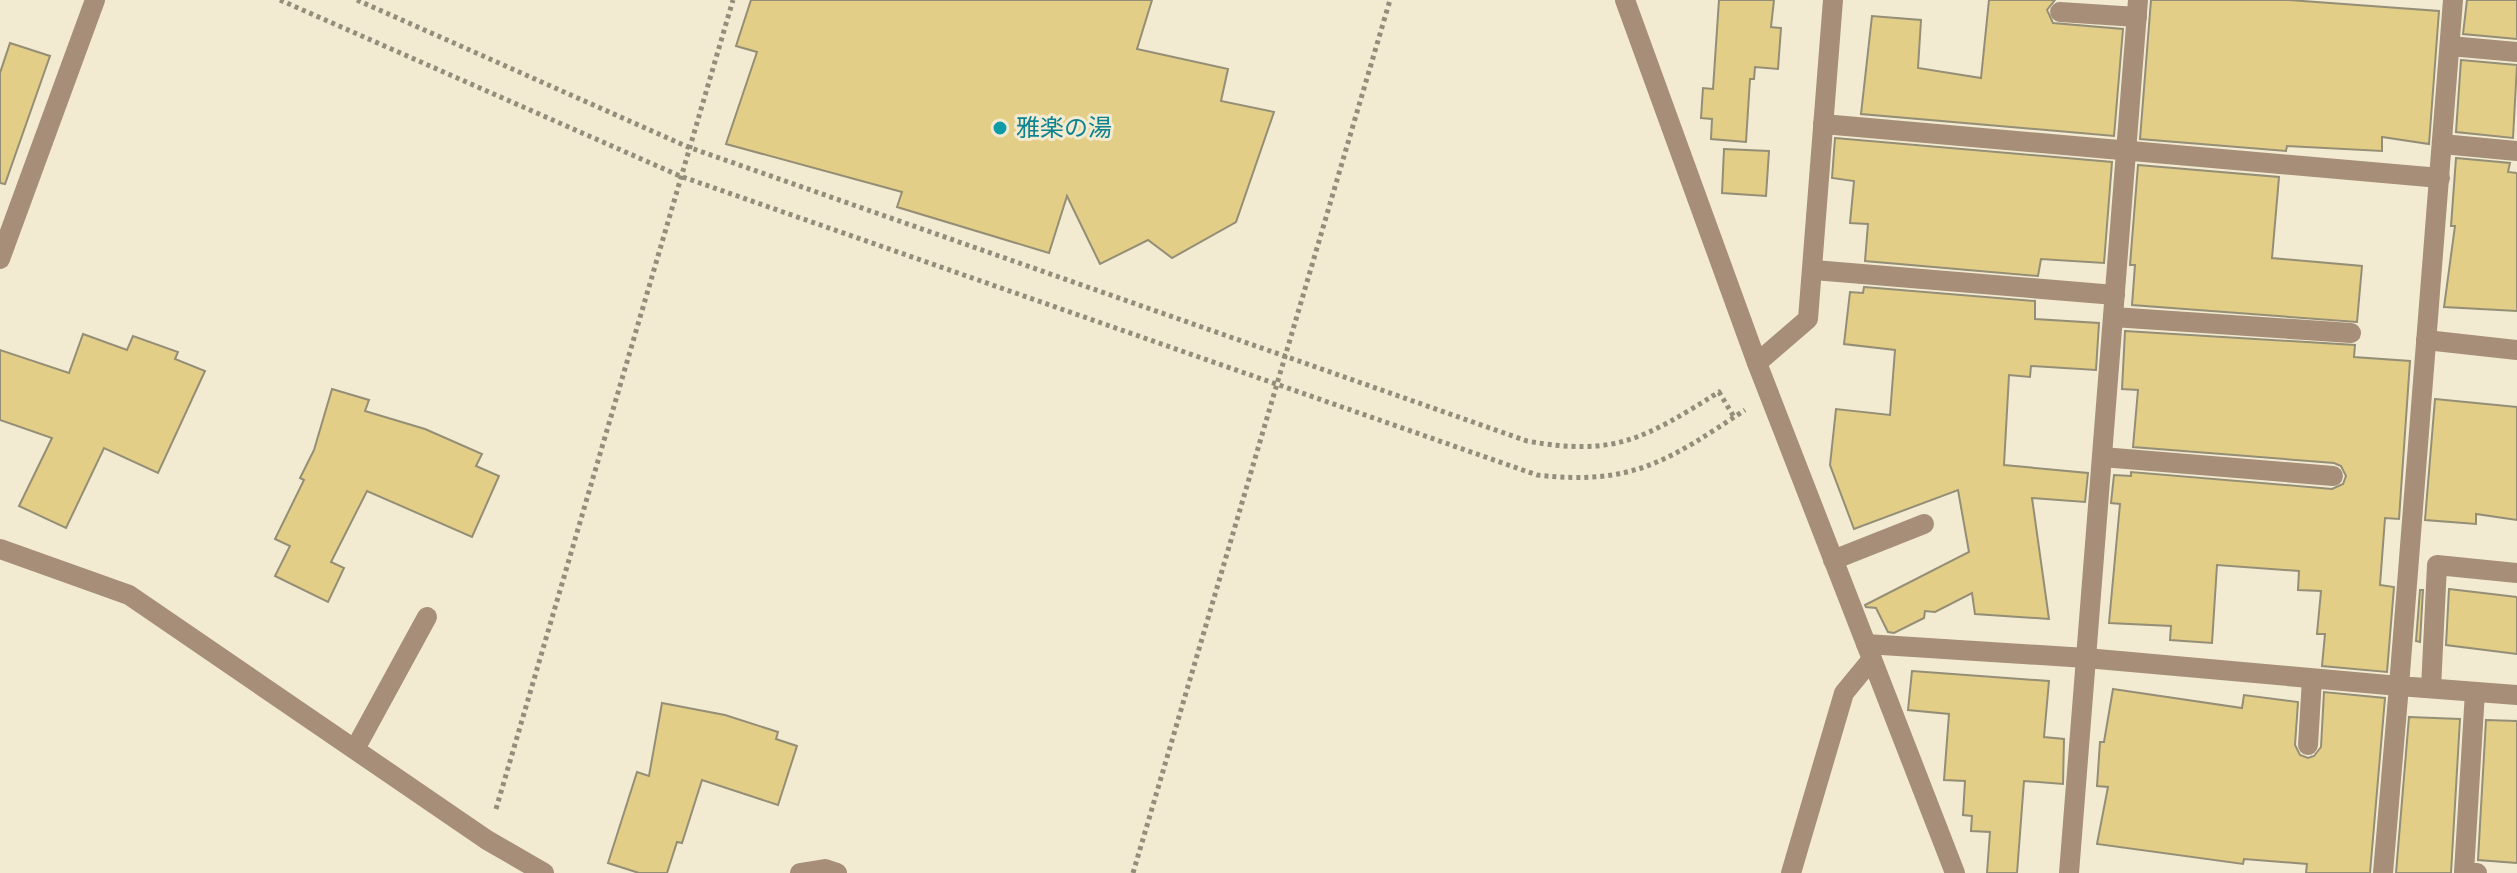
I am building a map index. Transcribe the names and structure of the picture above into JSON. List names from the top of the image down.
{
  "places": ["雅楽の湯"]
}
